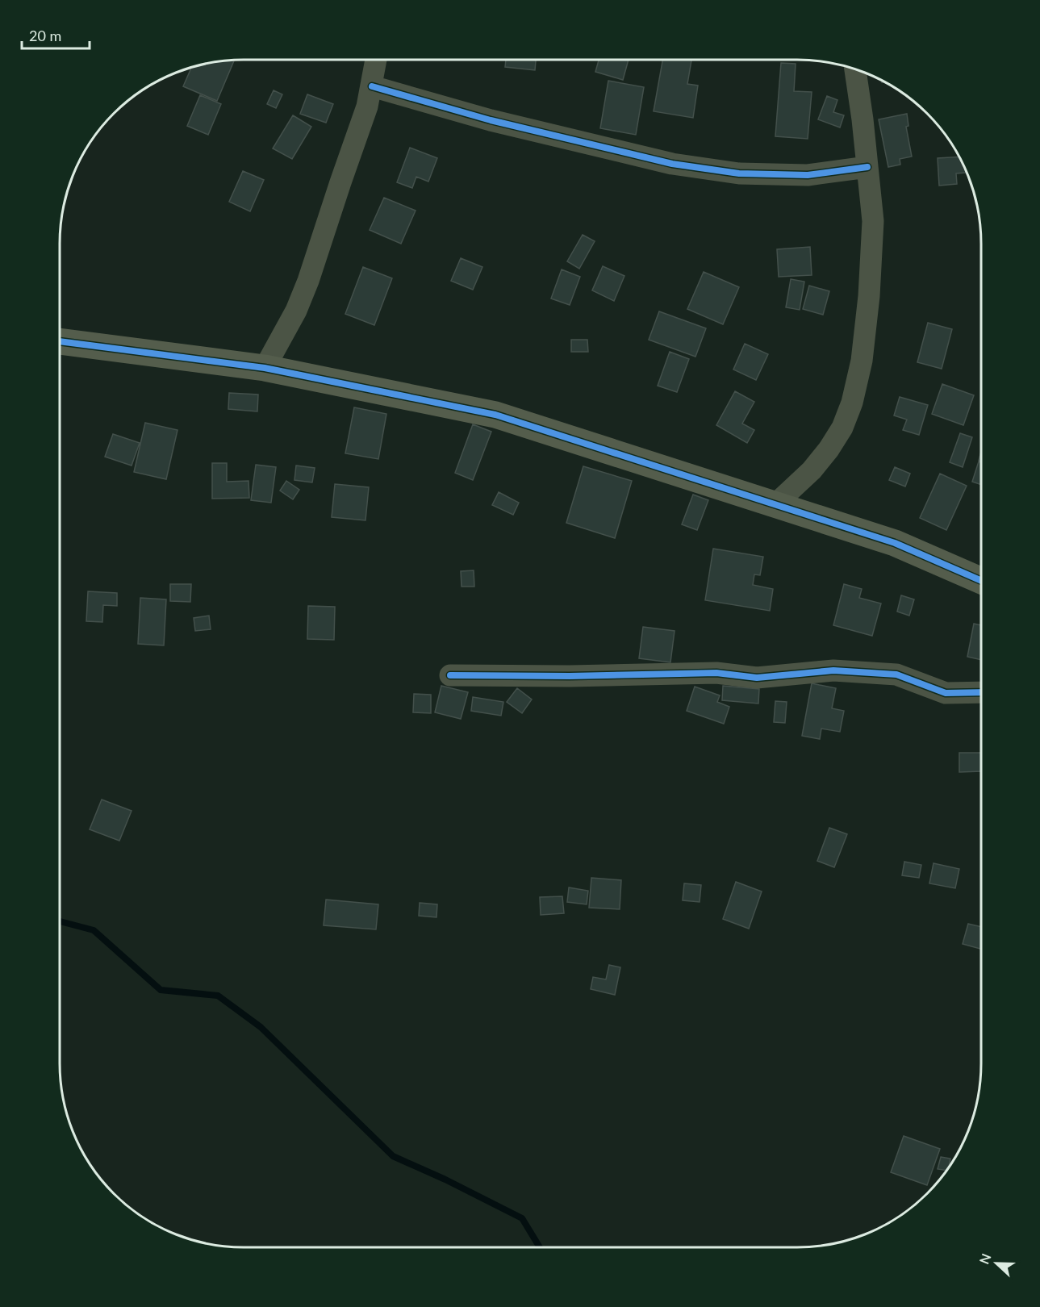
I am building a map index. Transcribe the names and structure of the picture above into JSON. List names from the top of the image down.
{
  "scale_bar": "20 m",
  "north": "left"
}
